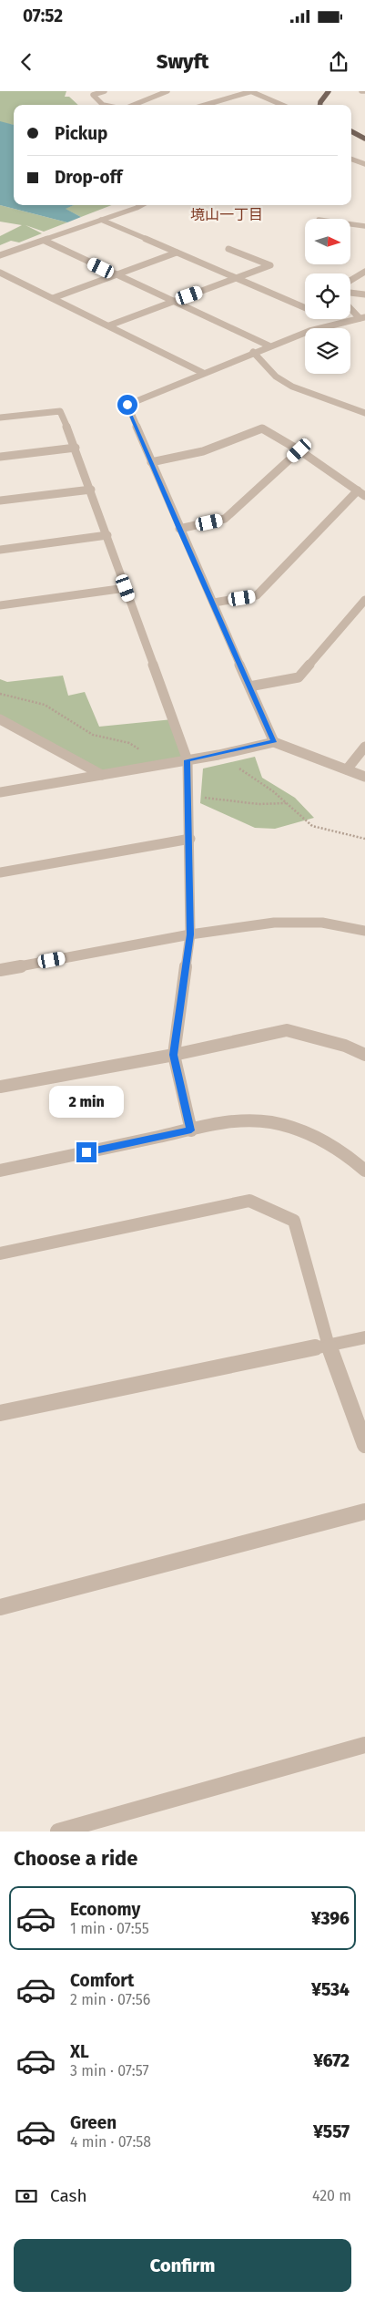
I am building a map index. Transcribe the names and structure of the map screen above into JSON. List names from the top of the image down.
{
  "districts": ["境山一丁目"],
  "north": "right",
  "page": {
    "status": "07:52",
    "header": "Swyft",
    "banner": ["Pickup", "Drop-off"],
    "bubble": "2 min",
    "heading": "Choose a ride",
    "list": [
      {
        "name": "Economy",
        "note": "1 min · 07:55",
        "value": "¥396"
      },
      {
        "name": "Comfort",
        "note": "2 min · 07:56",
        "value": "¥534"
      },
      {
        "name": "XL",
        "note": "3 min · 07:57",
        "value": "¥672"
      },
      {
        "name": "Green",
        "note": "4 min · 07:58",
        "value": "¥557"
      }
    ],
    "pay": ["Cash", "420 m"],
    "buttons": "Confirm"
  }
}
